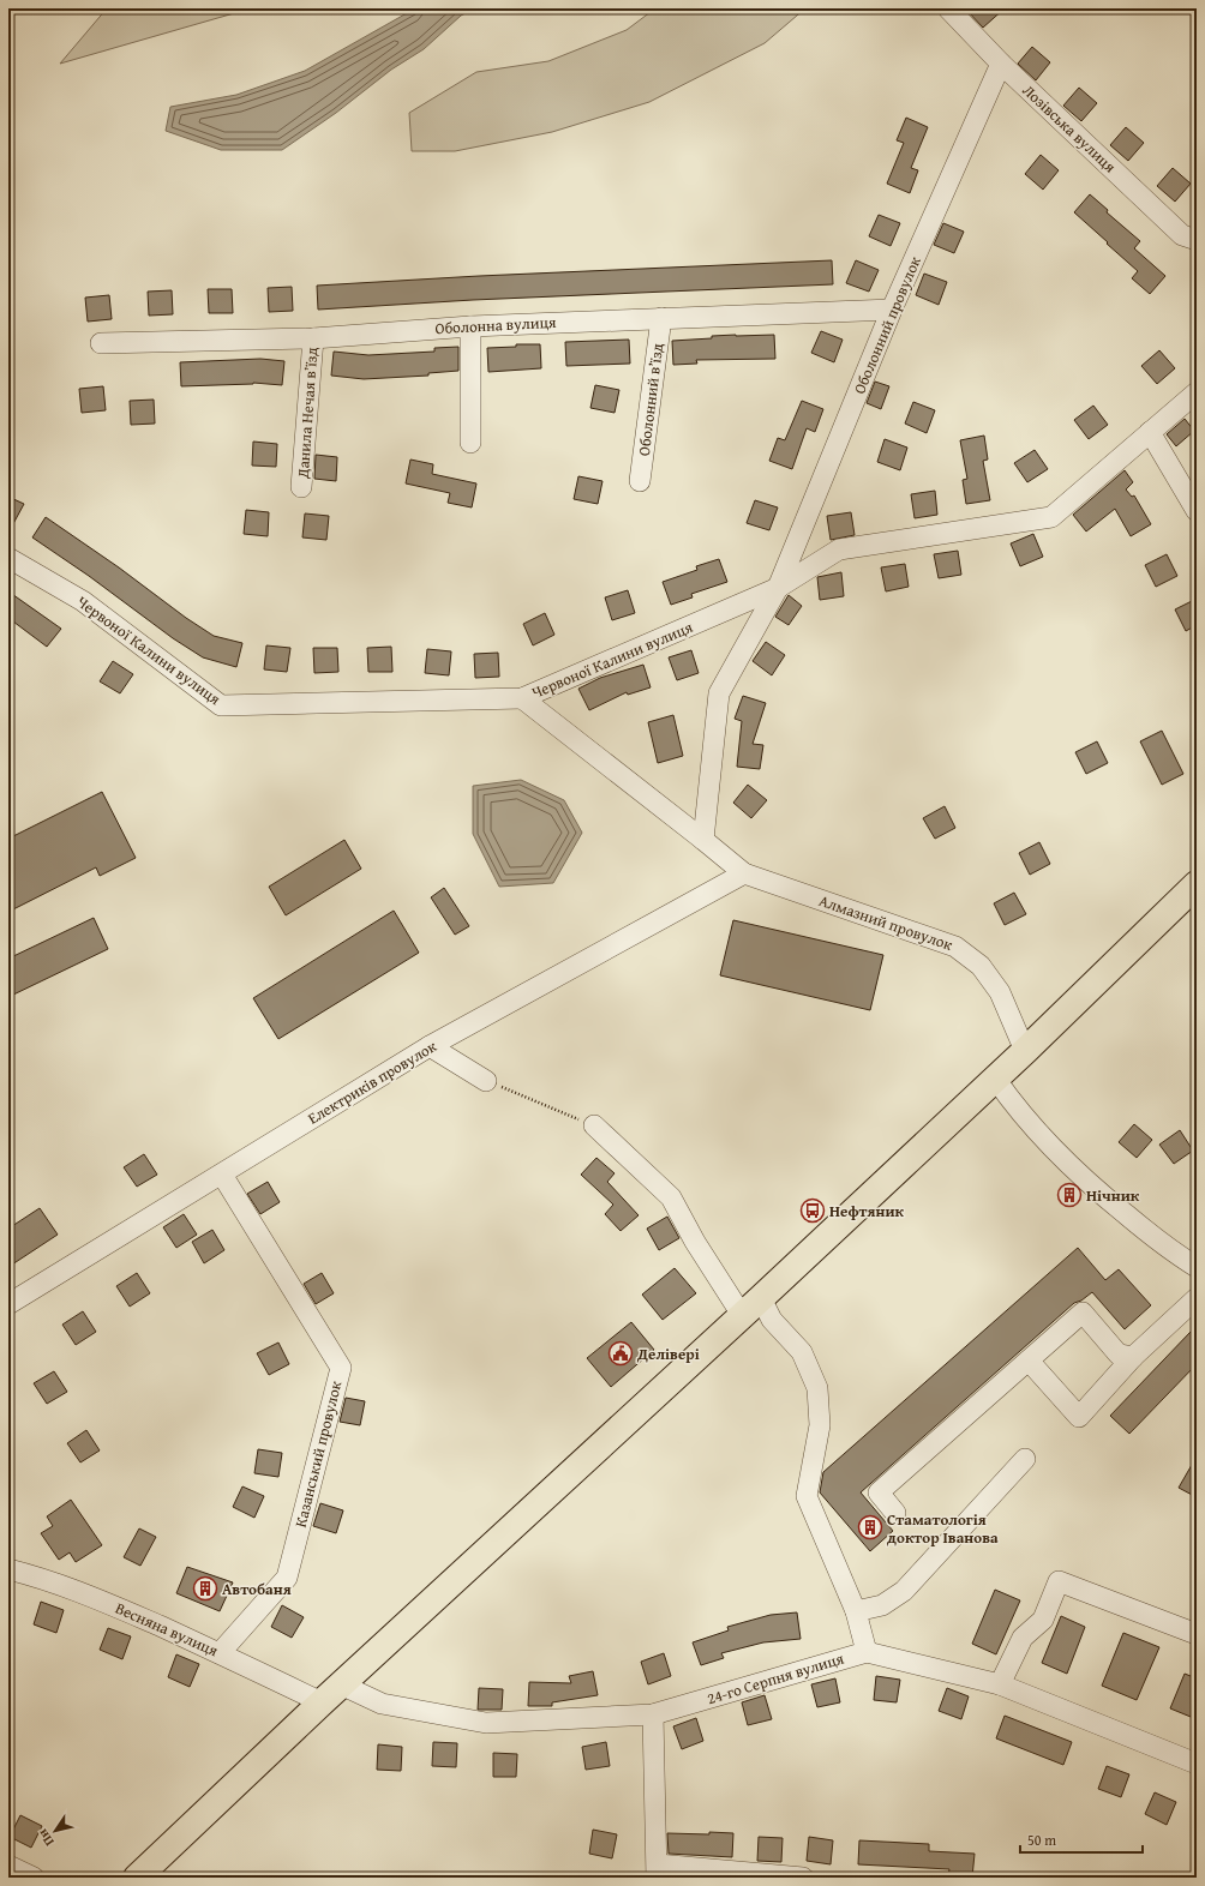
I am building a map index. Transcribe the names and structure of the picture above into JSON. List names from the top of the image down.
{
  "streets": {
    "street": [
      "Лозівська вулиця",
      "Оболонна вулиця",
      "Оболонний провулок",
      "Оболонний в’їзд",
      "Данила Нечая в’їзд",
      "Червоної Калини вулиця",
      "Алмазний провулок",
      "Електриків провулок",
      "Казанський провулок",
      "Весняна вулиця",
      "24-го Серпня вулиця"
    ]
  },
  "crossings": [
    ["Лозівська вулиця", "Оболонний провулок"],
    ["Оболонна вулиця", "Оболонний провулок"],
    ["Оболонна вулиця", "Оболонний в’їзд"],
    ["Оболонна вулиця", "Данила Нечая в’їзд"],
    ["Оболонний провулок", "Червоної Калини вулиця"],
    ["Червоної Калини вулиця", "Алмазний провулок"],
    ["Алмазний провулок", "Електриків провулок"],
    ["Електриків провулок", "Казанський провулок"],
    ["Казанський провулок", "Весняна вулиця"]
  ],
  "places": {
    "building": ["Нічник", "Стаматологія доктор Іванова", "Автобаня"],
    "bus stop": ["Нефтяник"],
    "public building": ["Делівері"]
  },
  "scale_bar": "50 m",
  "north": "bottom left"
}
